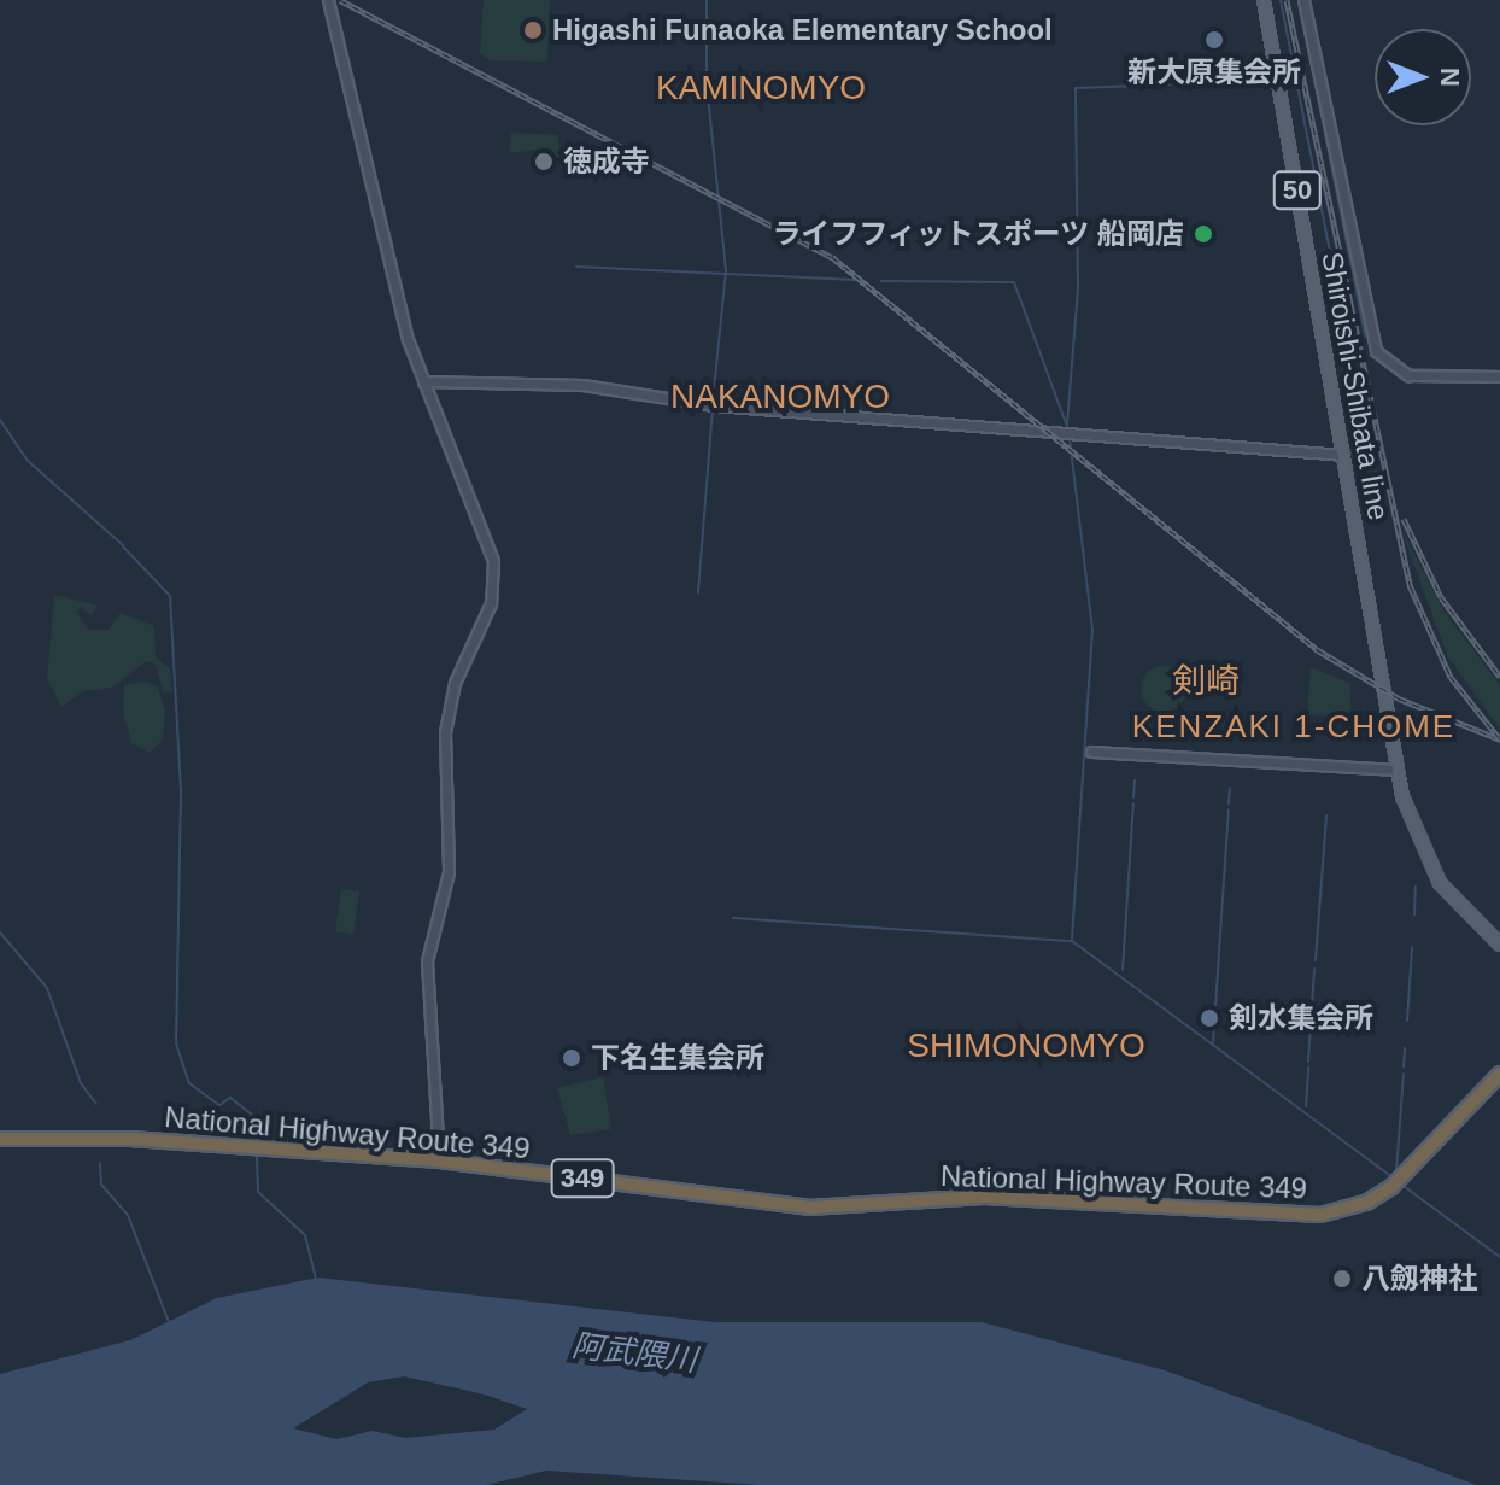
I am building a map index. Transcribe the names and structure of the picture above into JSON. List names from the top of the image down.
{
  "streets": {
    "highway": ["National Highway Route 349", "349"],
    "main road": ["50", "Shiroishi-Shibata line"]
  },
  "crossings": [
    ["50", "Shiroishi-Shibata line"]
  ],
  "districts": [
    "KAMINOMYO",
    "NAKANOMYO",
    "剣崎",
    "KENZAKI 1-CHOME",
    "SHIMONOMYO"
  ],
  "water": ["阿武隈川"],
  "places": [
    "Higashi Funaoka Elementary School",
    "新大原集会所",
    "徳成寺",
    "ライフフィットスポーツ 船岡店",
    "剣水集会所",
    "下名生集会所",
    "八劔神社"
  ],
  "north": "right"
}
